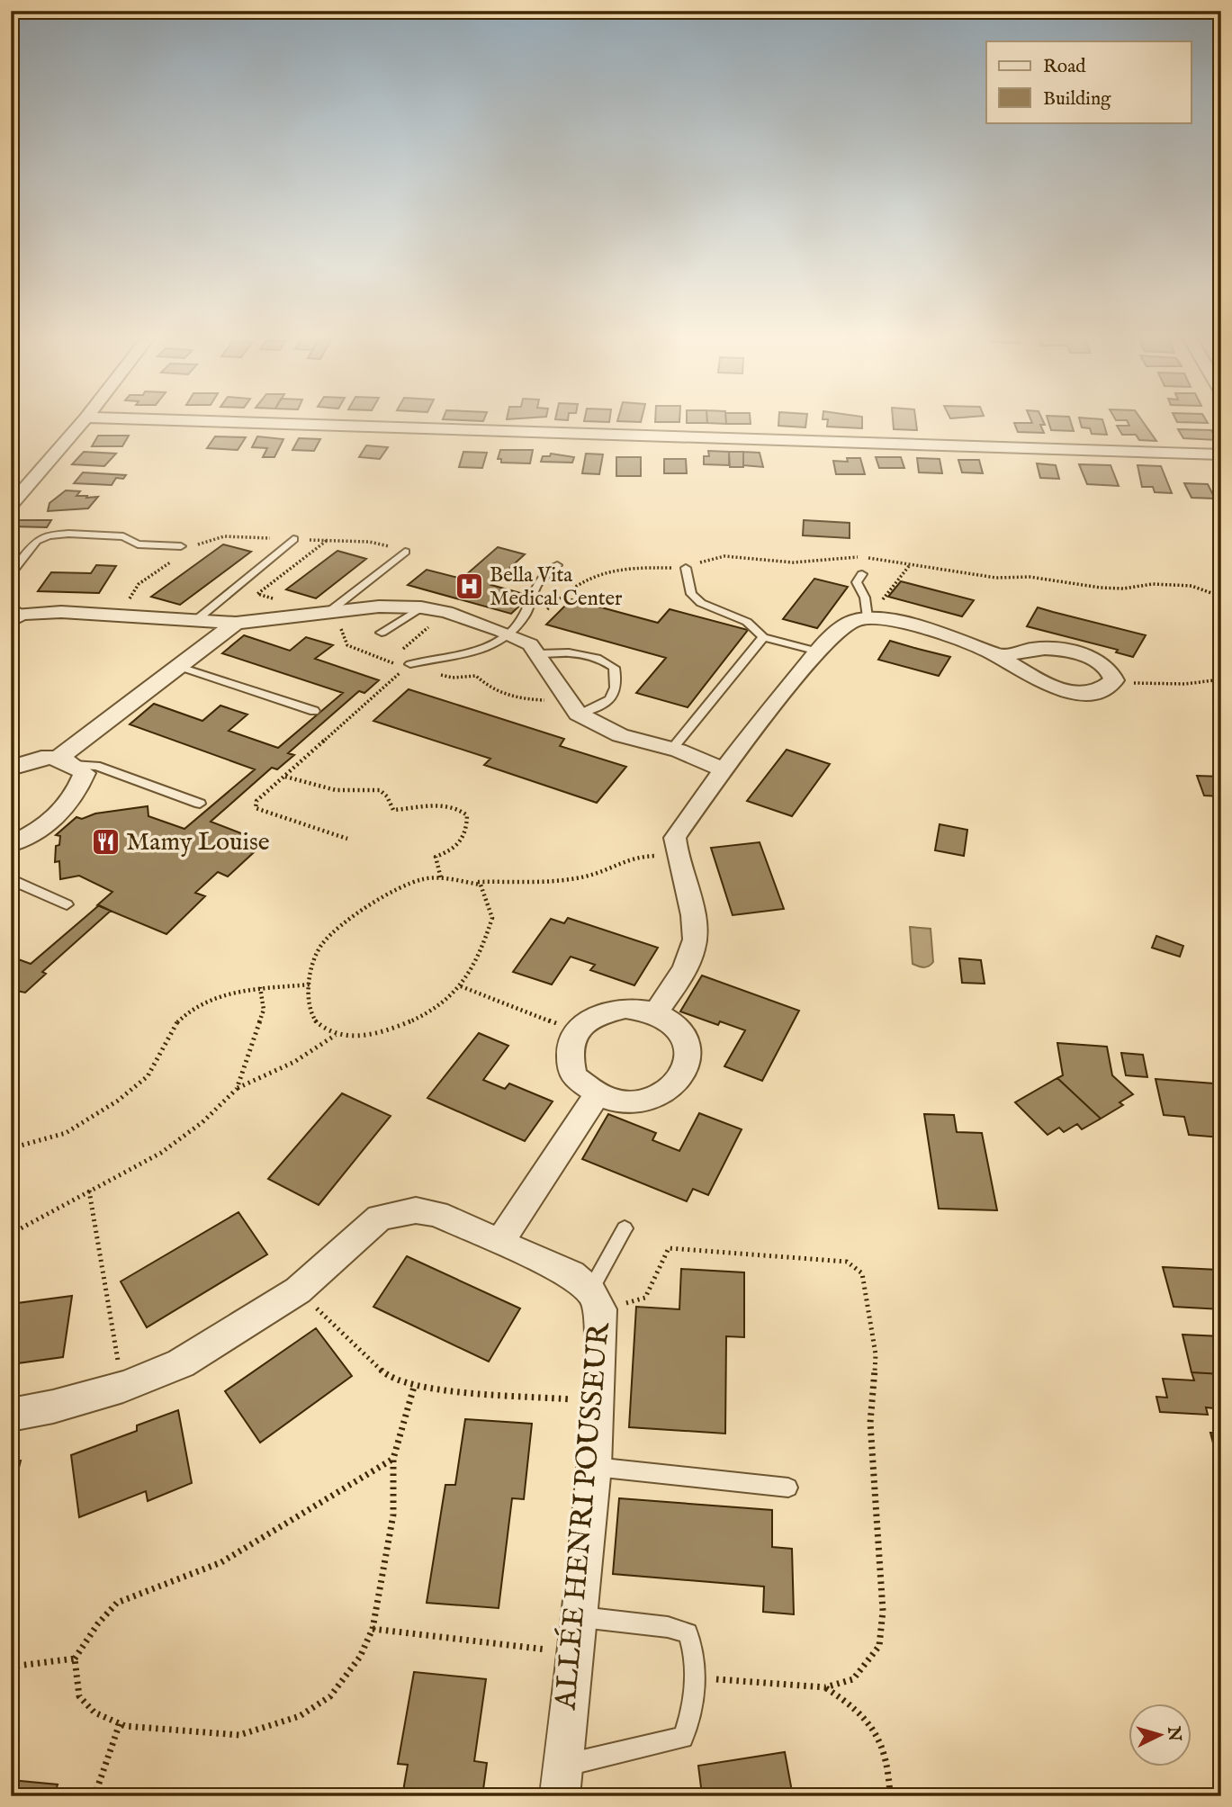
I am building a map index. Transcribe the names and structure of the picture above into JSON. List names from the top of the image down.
{
  "streets": {
    "street": ["ALLÉE HENRI POUSSEUR"]
  },
  "places": {
    "hospital": ["Bella Vita Medical Center"],
    "restaurant": ["Mamy Louise"]
  },
  "legend": ["Road", "Building"],
  "north": "right"
}
